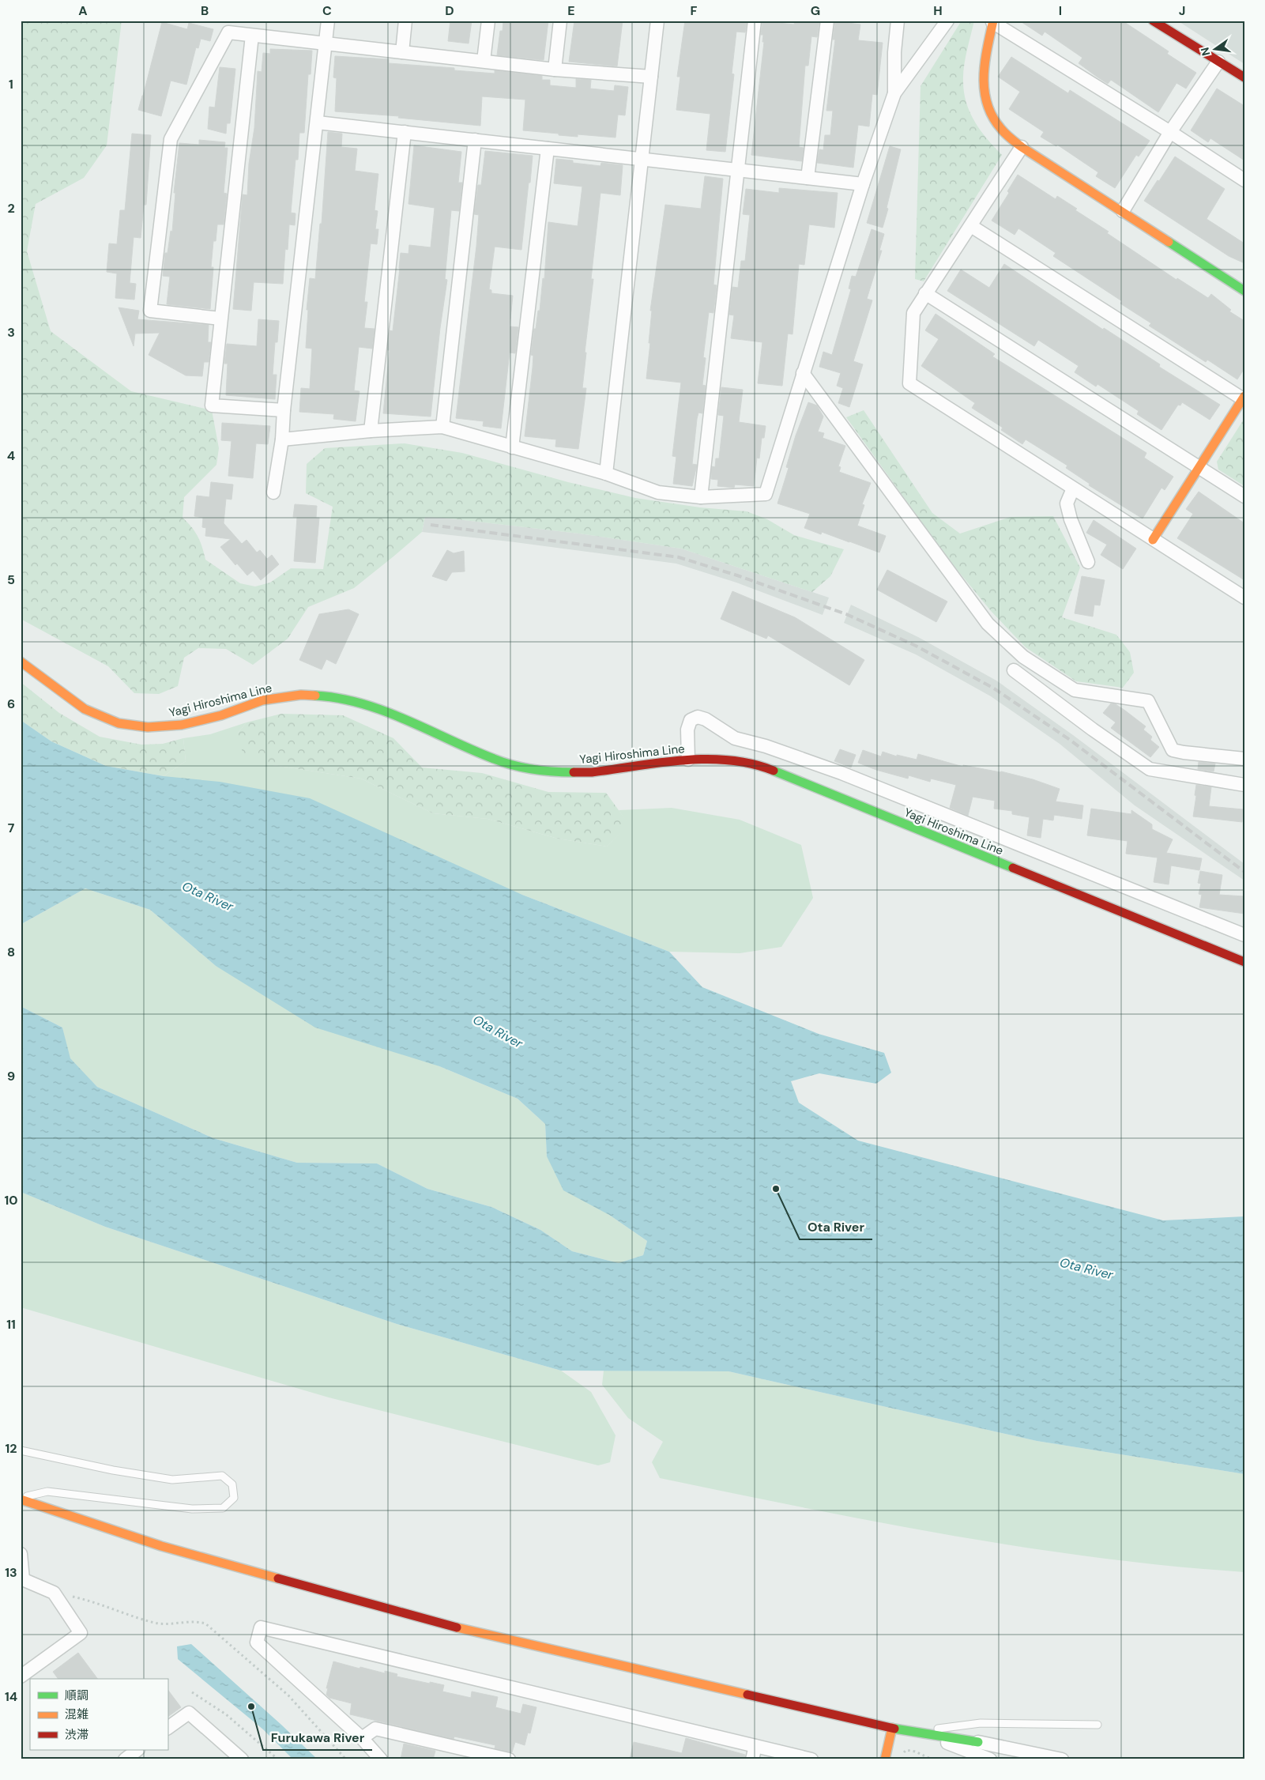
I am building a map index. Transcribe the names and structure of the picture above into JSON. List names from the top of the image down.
{
  "streets": {
    "street": ["Yagi Hiroshima Line"]
  },
  "water": ["Ota River"],
  "places": ["Ota River", "Furukawa River"],
  "legend": ["順調", "混雑", "渋滞"],
  "north": "left",
  "grid": {
    "columns": [
      "A",
      "B",
      "C",
      "D",
      "E",
      "F",
      "G",
      "H",
      "I",
      "J"
    ],
    "rows": [
      "1",
      "2",
      "3",
      "4",
      "5",
      "6",
      "7",
      "8",
      "9",
      "10",
      "11",
      "12",
      "13",
      "14"
    ]
  }
}
